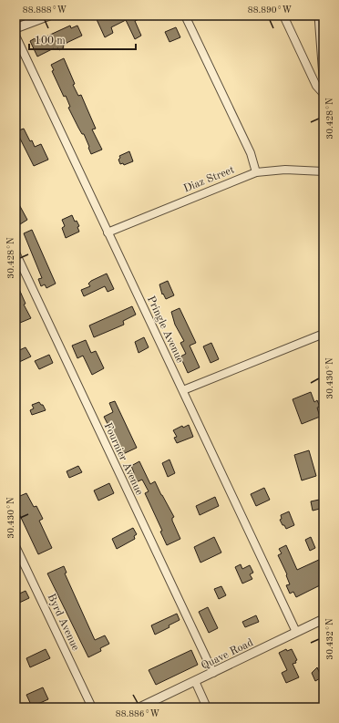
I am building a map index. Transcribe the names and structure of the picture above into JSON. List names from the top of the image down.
{
  "streets": {
    "street": [
      "Diaz Street",
      "Pringle Avenue",
      "Fournier Avenue",
      "Byrd Avenue",
      "Quave Road"
    ]
  },
  "crossings": [
    ["Diaz Street", "Pringle Avenue"],
    ["Pringle Avenue", "Quave Road"],
    ["Fournier Avenue", "Quave Road"]
  ],
  "scale_bar": "100 m",
  "coordinates": [
    "88.888°W",
    "88.890°W",
    "30.428°N",
    "30.430°N",
    "30.432°N",
    "88.886°W"
  ]
}
